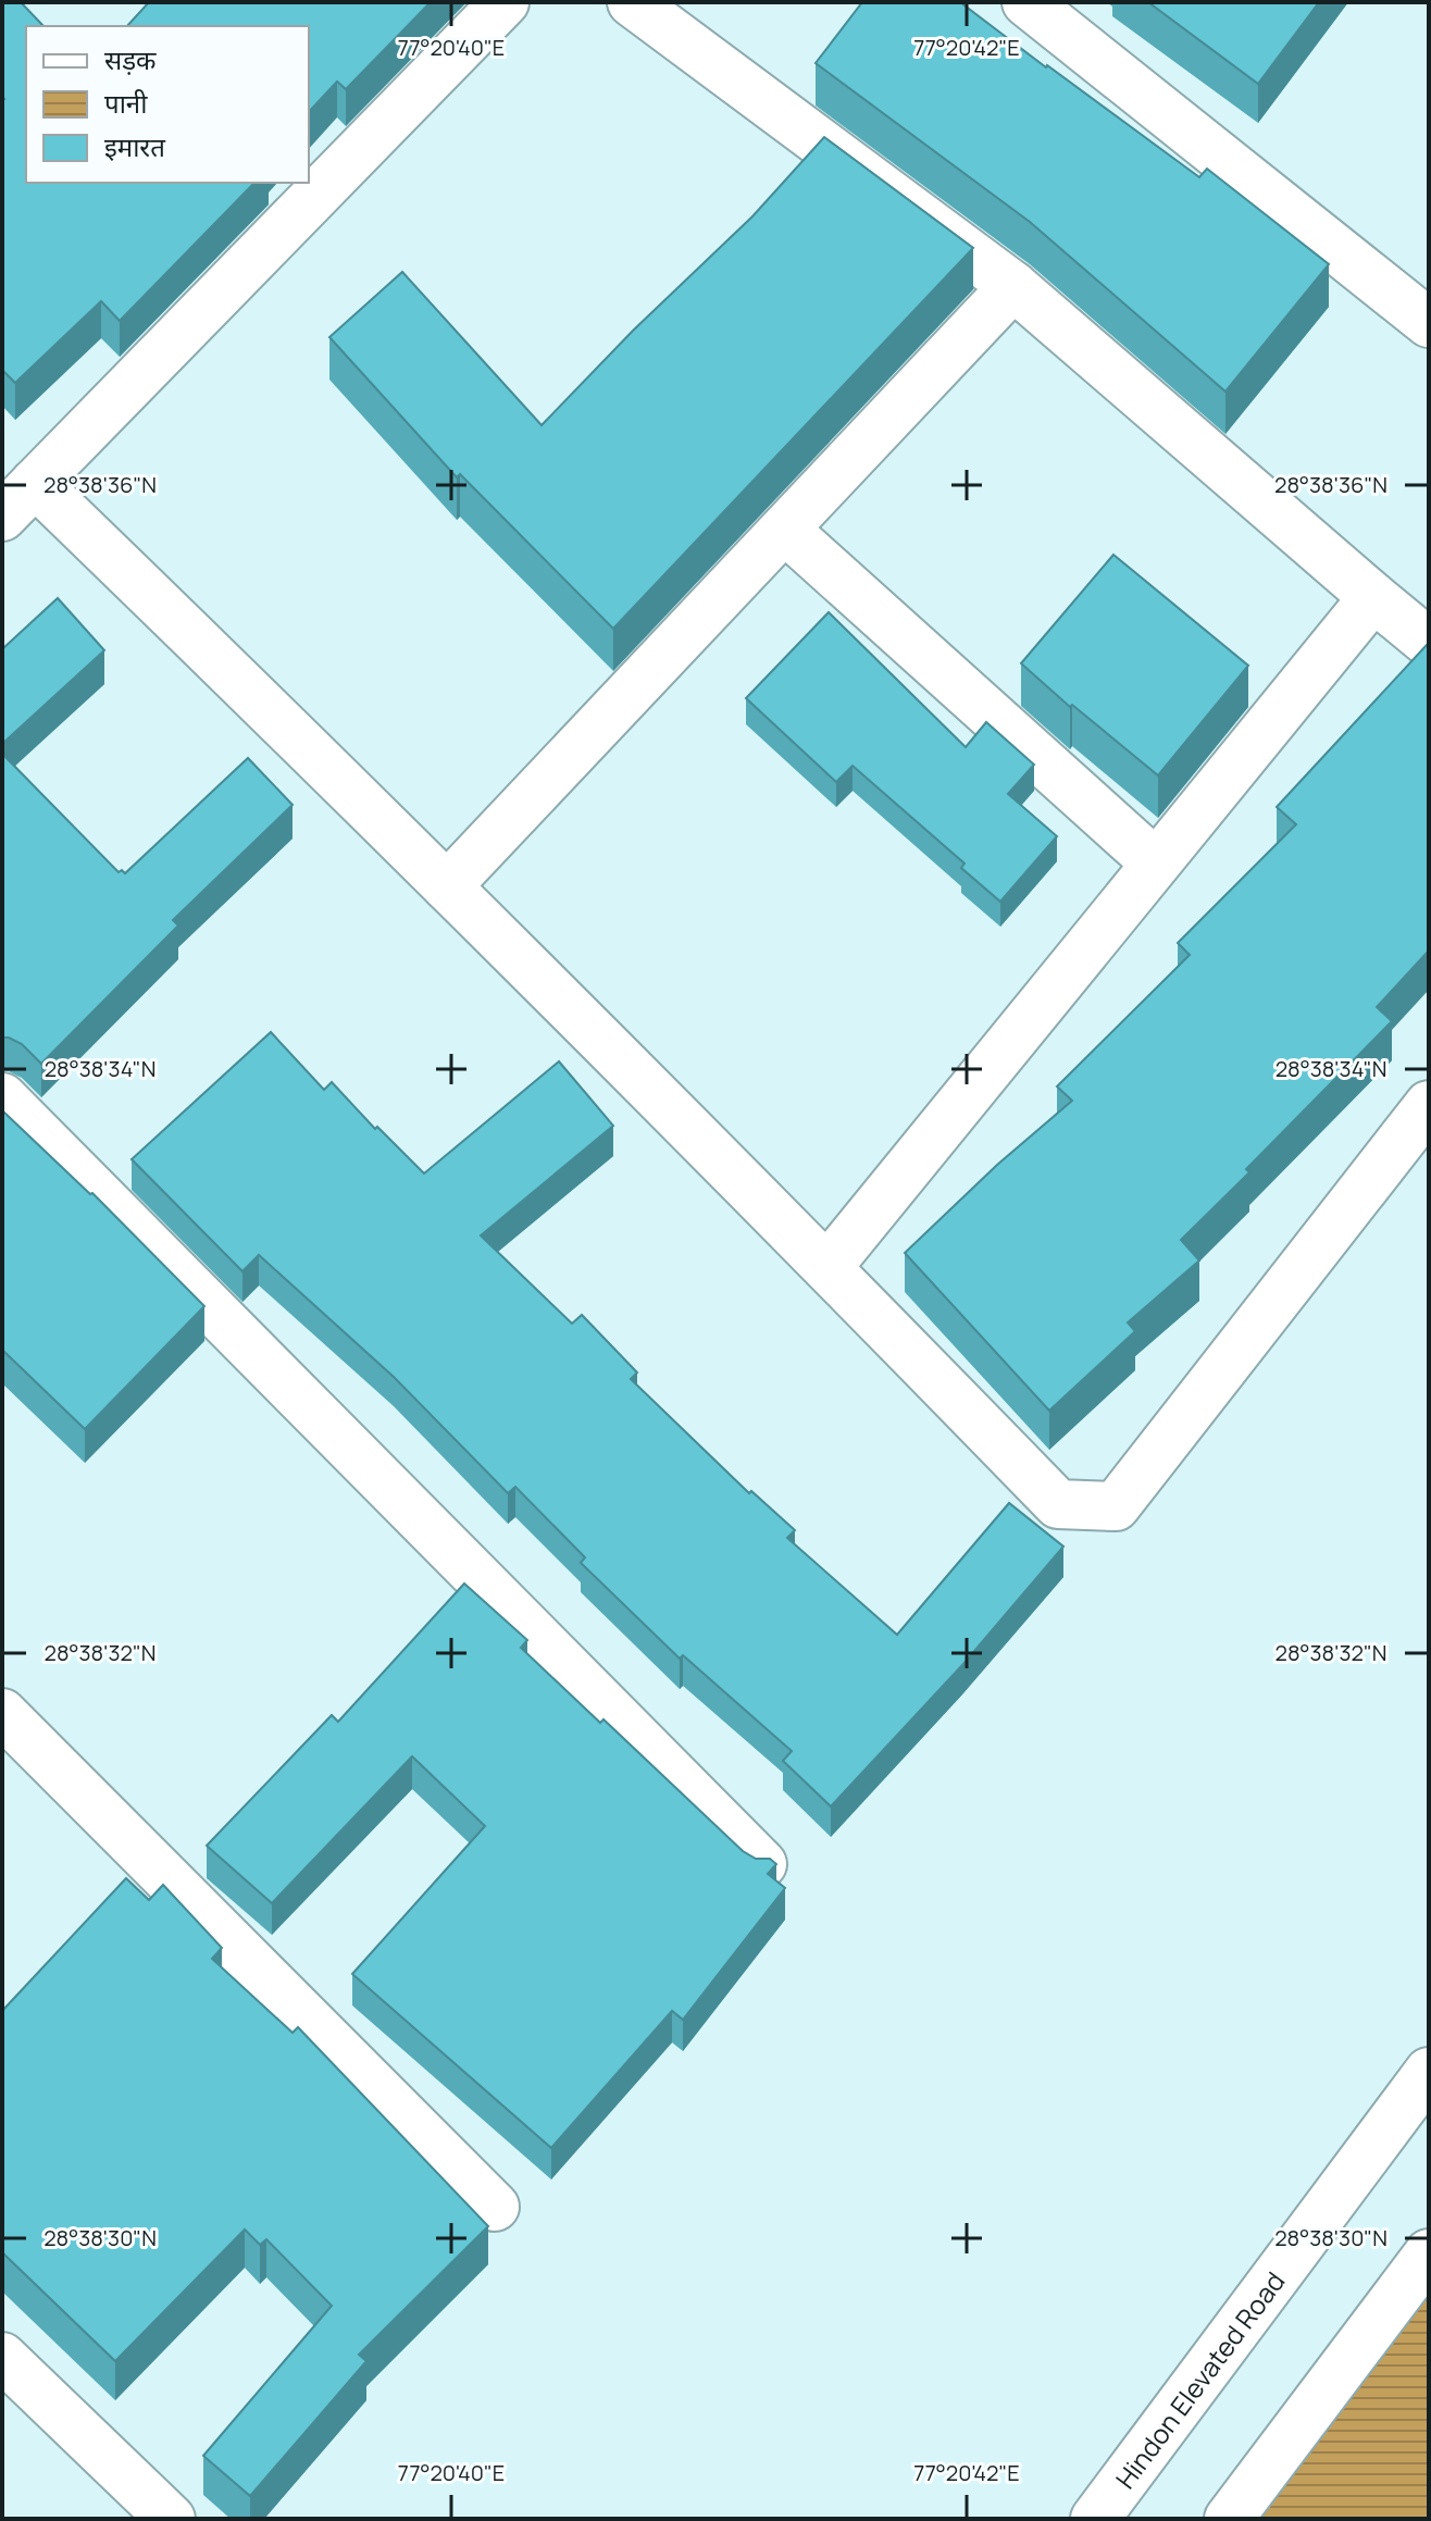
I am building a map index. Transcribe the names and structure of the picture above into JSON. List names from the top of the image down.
{
  "streets": {
    "main road": ["Hindon Elevated Road"]
  },
  "legend": ["सड़क", "पानी", "इमारत"],
  "coordinates": [
    "77°20'40\"E",
    "77°20'42\"E",
    "28°38'36\"N",
    "28°38'34\"N",
    "28°38'32\"N",
    "28°38'30\"N"
  ]
}
